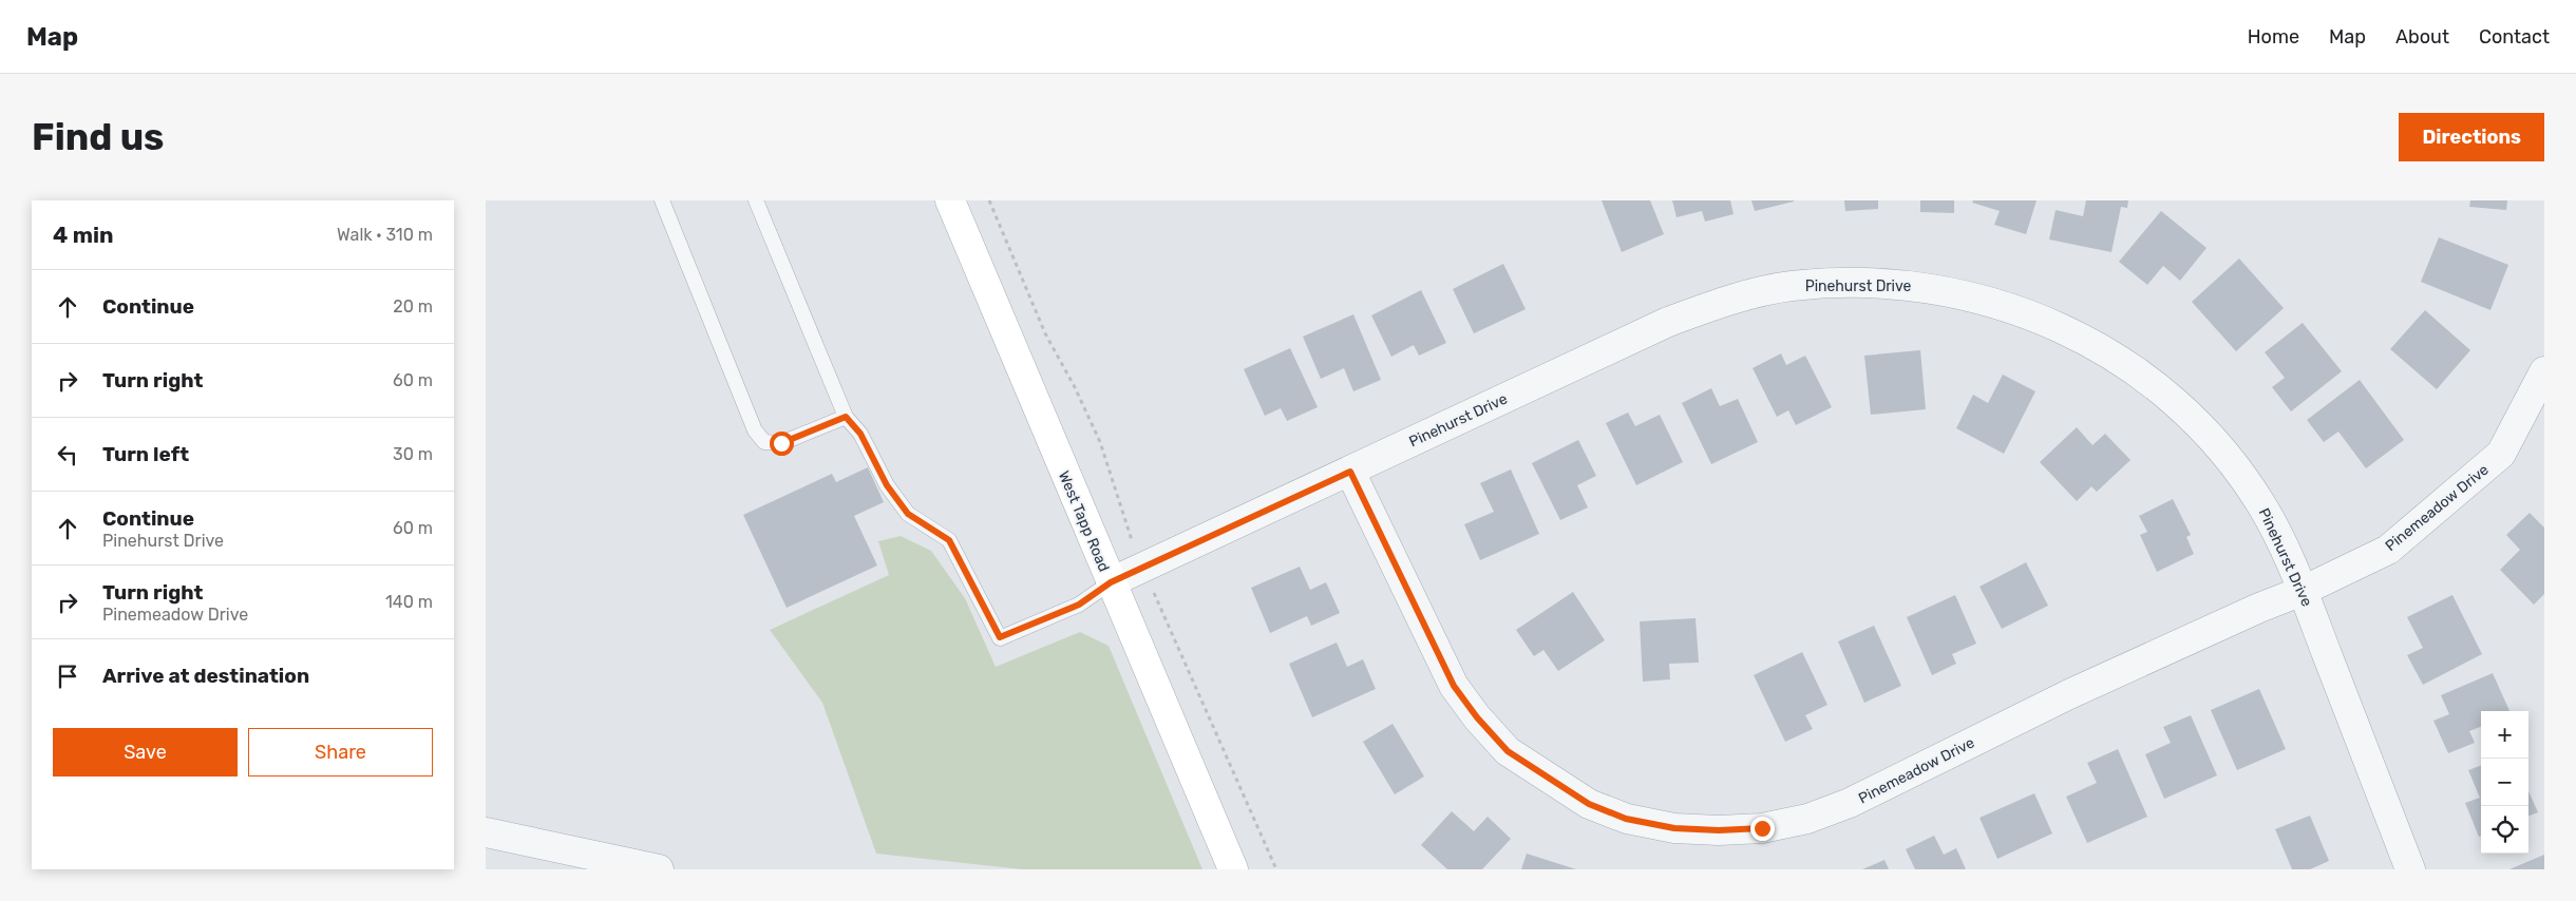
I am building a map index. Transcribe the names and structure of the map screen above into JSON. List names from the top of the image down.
{
  "streets": {
    "main road": ["West Tapp Road"],
    "street": ["Pinehurst Drive", "Pinemeadow Drive"]
  },
  "crossings": [
    ["Pinehurst Drive", "Pinemeadow Drive"],
    ["Pinehurst Drive", "West Tapp Road"]
  ],
  "page": {
    "header": "Map",
    "nav": [
      "Home",
      "Map",
      "About",
      "Contact"
    ],
    "buttons": [
      "Directions",
      ["Save", "Share"]
    ],
    "title": "Find us",
    "heading": ["4 min", "Walk · 310 m"],
    "list": [
      ["Continue", "20 m"],
      ["Turn right", "60 m"],
      ["Turn left", "30 m"],
      ["Continue", "Pinehurst Drive", "60 m"],
      ["Turn right", "Pinemeadow Drive", "140 m"],
      "Arrive at destination"
    ],
    "map_buttons": ["+", "−"]
  }
}
